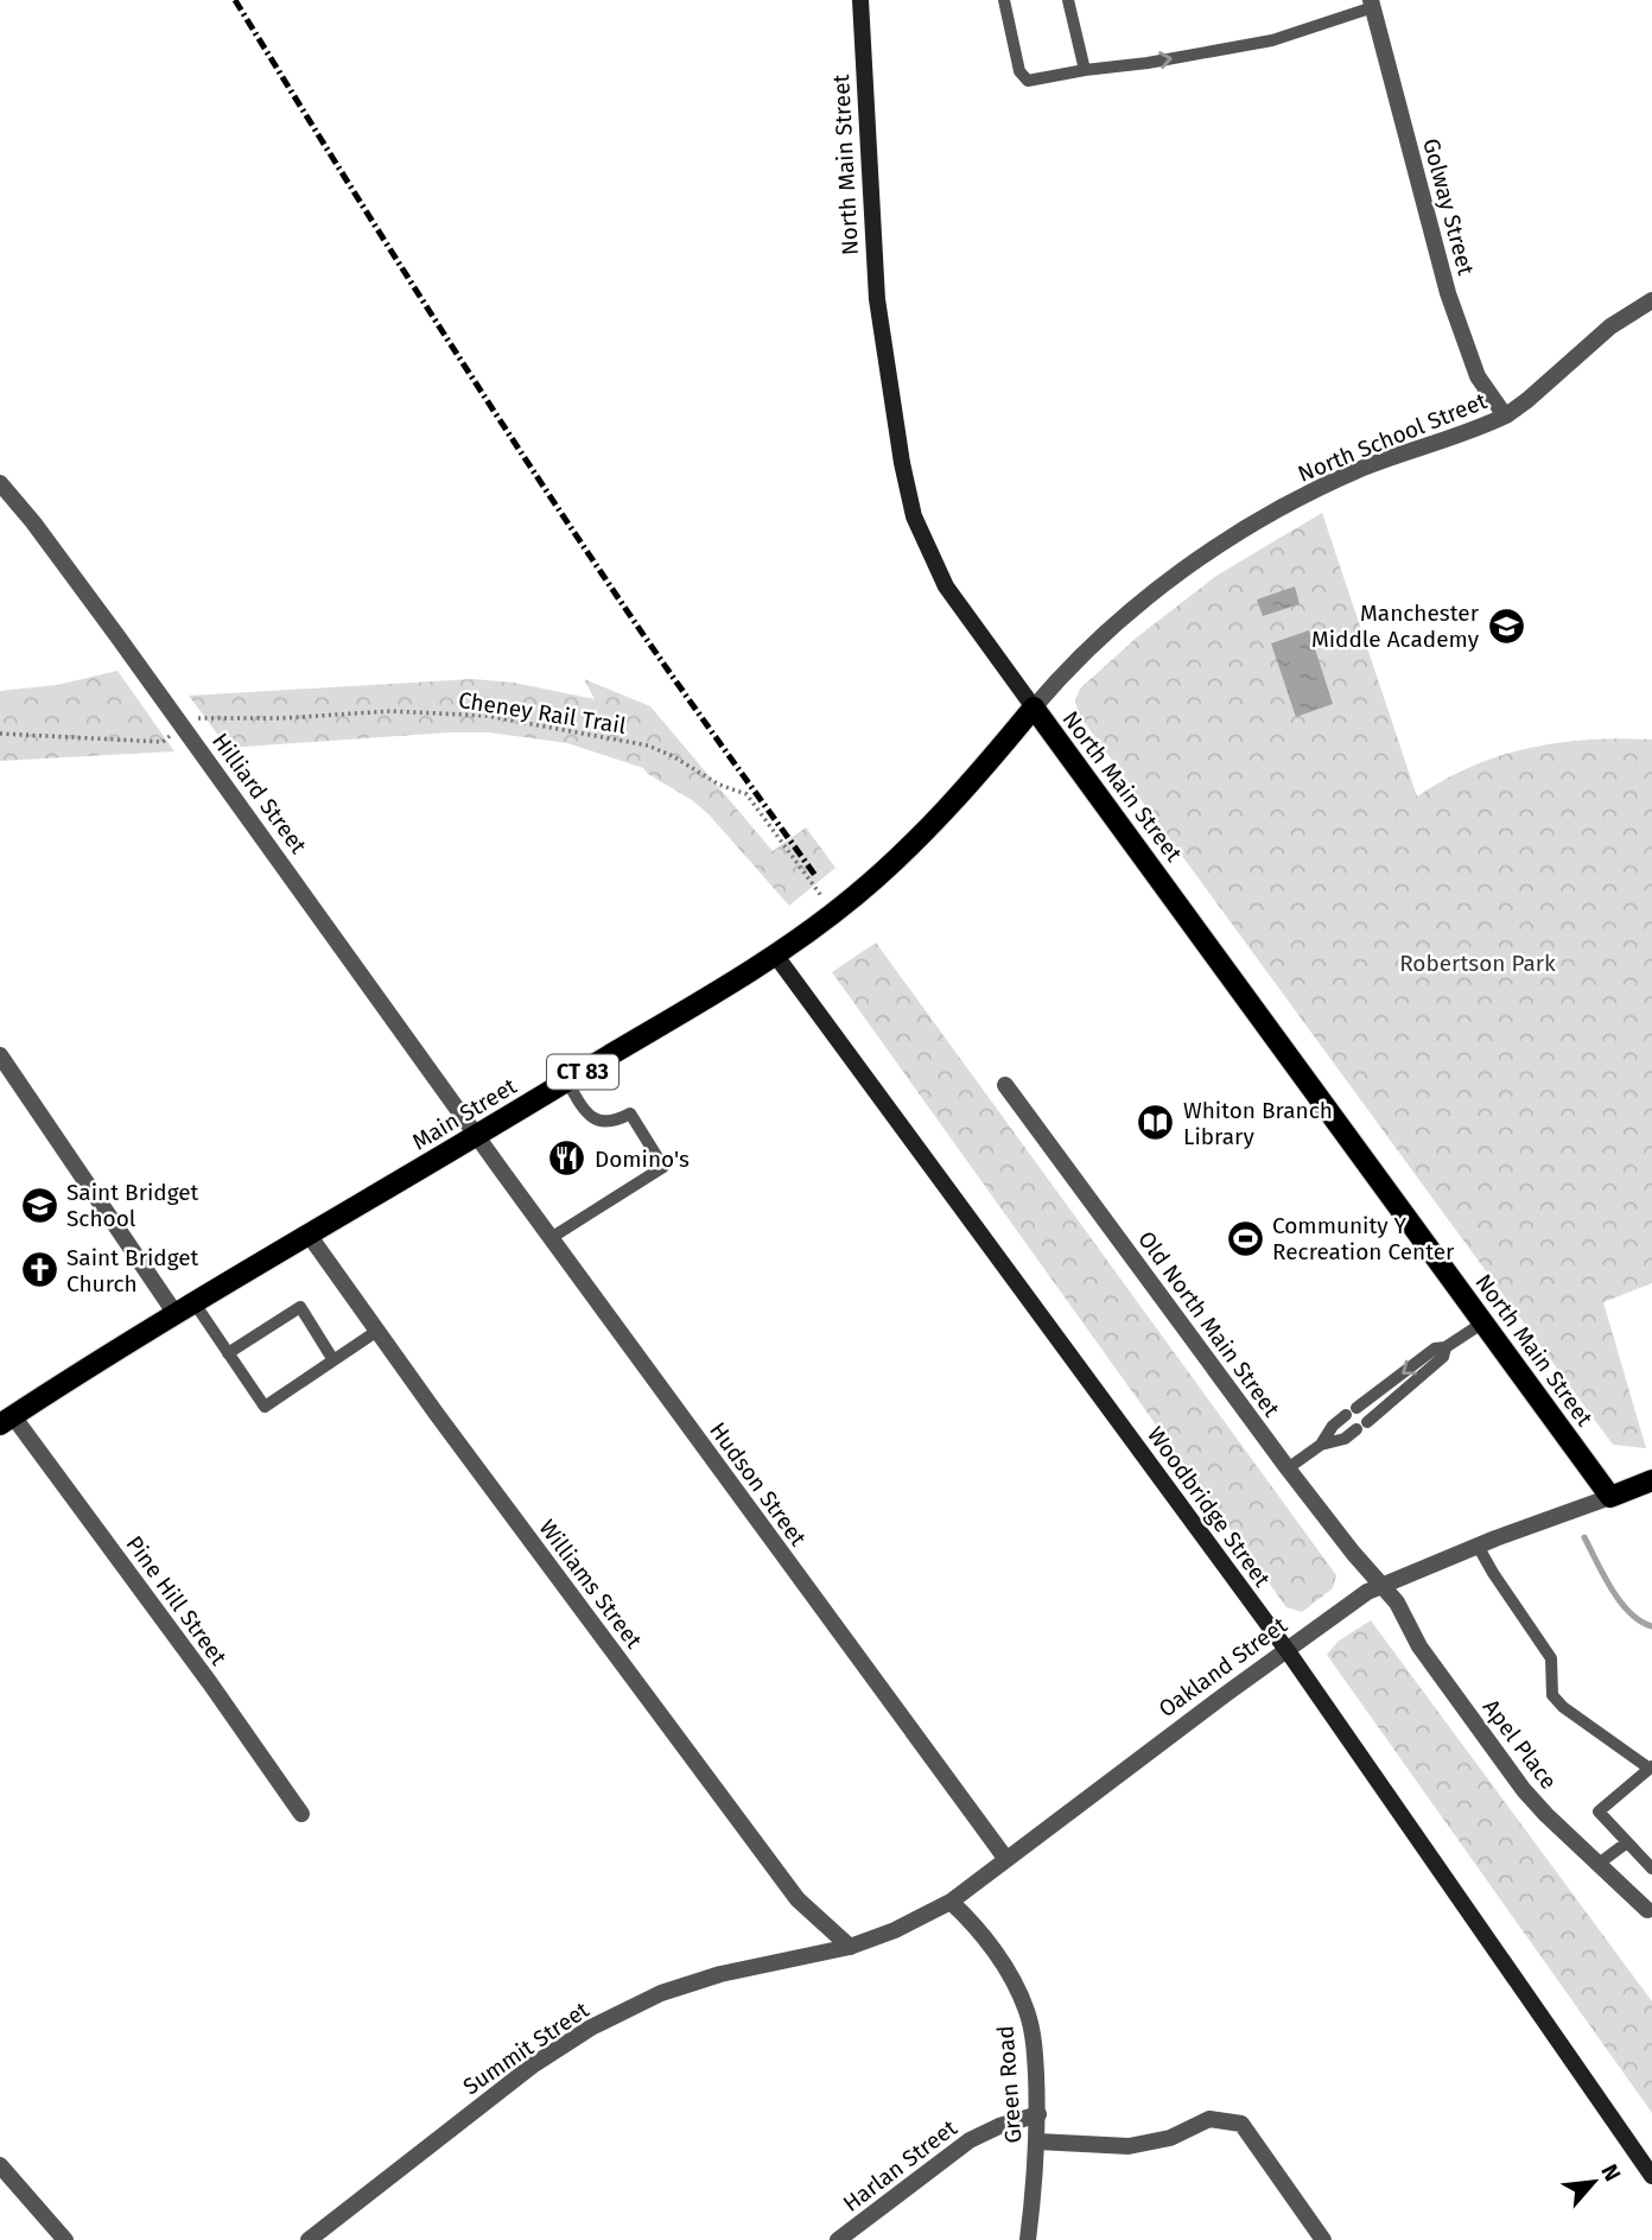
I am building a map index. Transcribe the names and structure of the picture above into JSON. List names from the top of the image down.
{
  "streets": {
    "main road": [
      "North Main Street",
      "CT 83",
      "Main Street",
      "Woodbridge Street",
      "Oakland Street"
    ],
    "street": [
      "Golway Street",
      "North School Street",
      "Hilliard Street",
      "Old North Main Street",
      "Hudson Street",
      "Williams Street",
      "Pine Hill Street",
      "Apel Place",
      "Summit Street",
      "Green Road",
      "Harlan Street"
    ],
    "path": ["Cheney Rail Trail"]
  },
  "crossings": [
    ["North Main Street", "North School Street"],
    ["North Main Street", "Main Street"],
    ["North Main Street", "Oakland Street"],
    ["Golway Street", "North School Street"],
    ["North School Street", "Main Street"],
    ["Hilliard Street", "Main Street"],
    ["Hilliard Street", "Hudson Street"],
    ["Main Street", "Hudson Street"],
    ["Main Street", "Woodbridge Street"],
    ["Main Street", "Williams Street"],
    ["Main Street", "Pine Hill Street"],
    ["Old North Main Street", "Oakland Street"],
    ["Old North Main Street", "Apel Place"],
    ["Hudson Street", "Oakland Street"],
    ["Woodbridge Street", "Oakland Street"],
    ["Williams Street", "Oakland Street"],
    ["Williams Street", "Summit Street"],
    ["Oakland Street", "Apel Place"],
    ["Oakland Street", "Summit Street"],
    ["Oakland Street", "Green Road"],
    ["Green Road", "Harlan Street"]
  ],
  "parks": ["Robertson Park"],
  "places": {
    "school or university": ["Manchester Middle Academy", "Saint Bridget School"],
    "library": ["Whiton Branch Library"],
    "restaurant": ["Domino's"],
    "sports": ["Community Y Recreation Center"],
    "church": ["Saint Bridget Church"]
  },
  "north": "top right"
}
